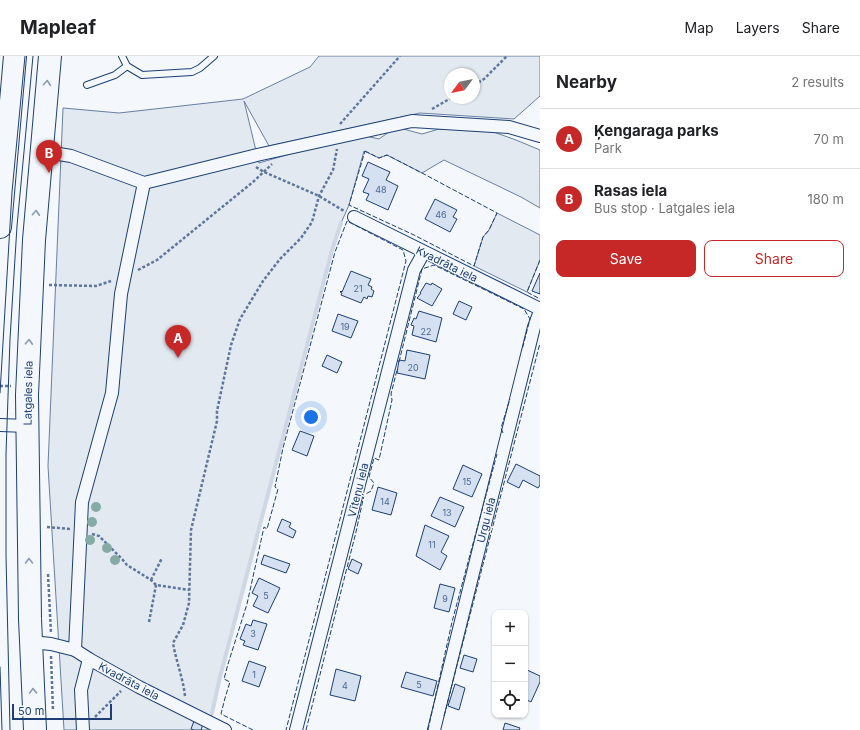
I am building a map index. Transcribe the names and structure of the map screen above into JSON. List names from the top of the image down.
{
  "streets": {
    "highway": ["Latgales iela"],
    "street": ["Kvadrāta iela", "Vīteņu iela", "Urgu iela"]
  },
  "crossings": [
    ["Kvadrāta iela", "Latgales iela"],
    ["Kvadrāta iela", "Vīteņu iela"],
    ["Kvadrāta iela", "Urgu iela"]
  ],
  "one_way": ["Latgales iela"],
  "house_numbers": [
    "48",
    "46",
    "21",
    "19",
    "22",
    "20",
    "15",
    "14",
    "13",
    "11",
    "5",
    "9",
    "3",
    "1",
    "5",
    "4"
  ],
  "scale_bar": "50 m",
  "north": "bottom left",
  "page": {
    "header": "Mapleaf",
    "nav": ["Map", "Layers", "Share"],
    "heading": ["Nearby", "2 results"],
    "list": [
      {
        "mark": "A",
        "name": "Ķengaraga parks",
        "note": "Park",
        "value": "70 m"
      },
      {
        "mark": "B",
        "name": "Rasas iela",
        "note": "Bus stop · Latgales iela",
        "value": "180 m"
      }
    ],
    "pins": ["B", "A"],
    "buttons": ["Save", "Share"],
    "map_buttons": ["+", "−"],
    "scale": "50 m"
  }
}
